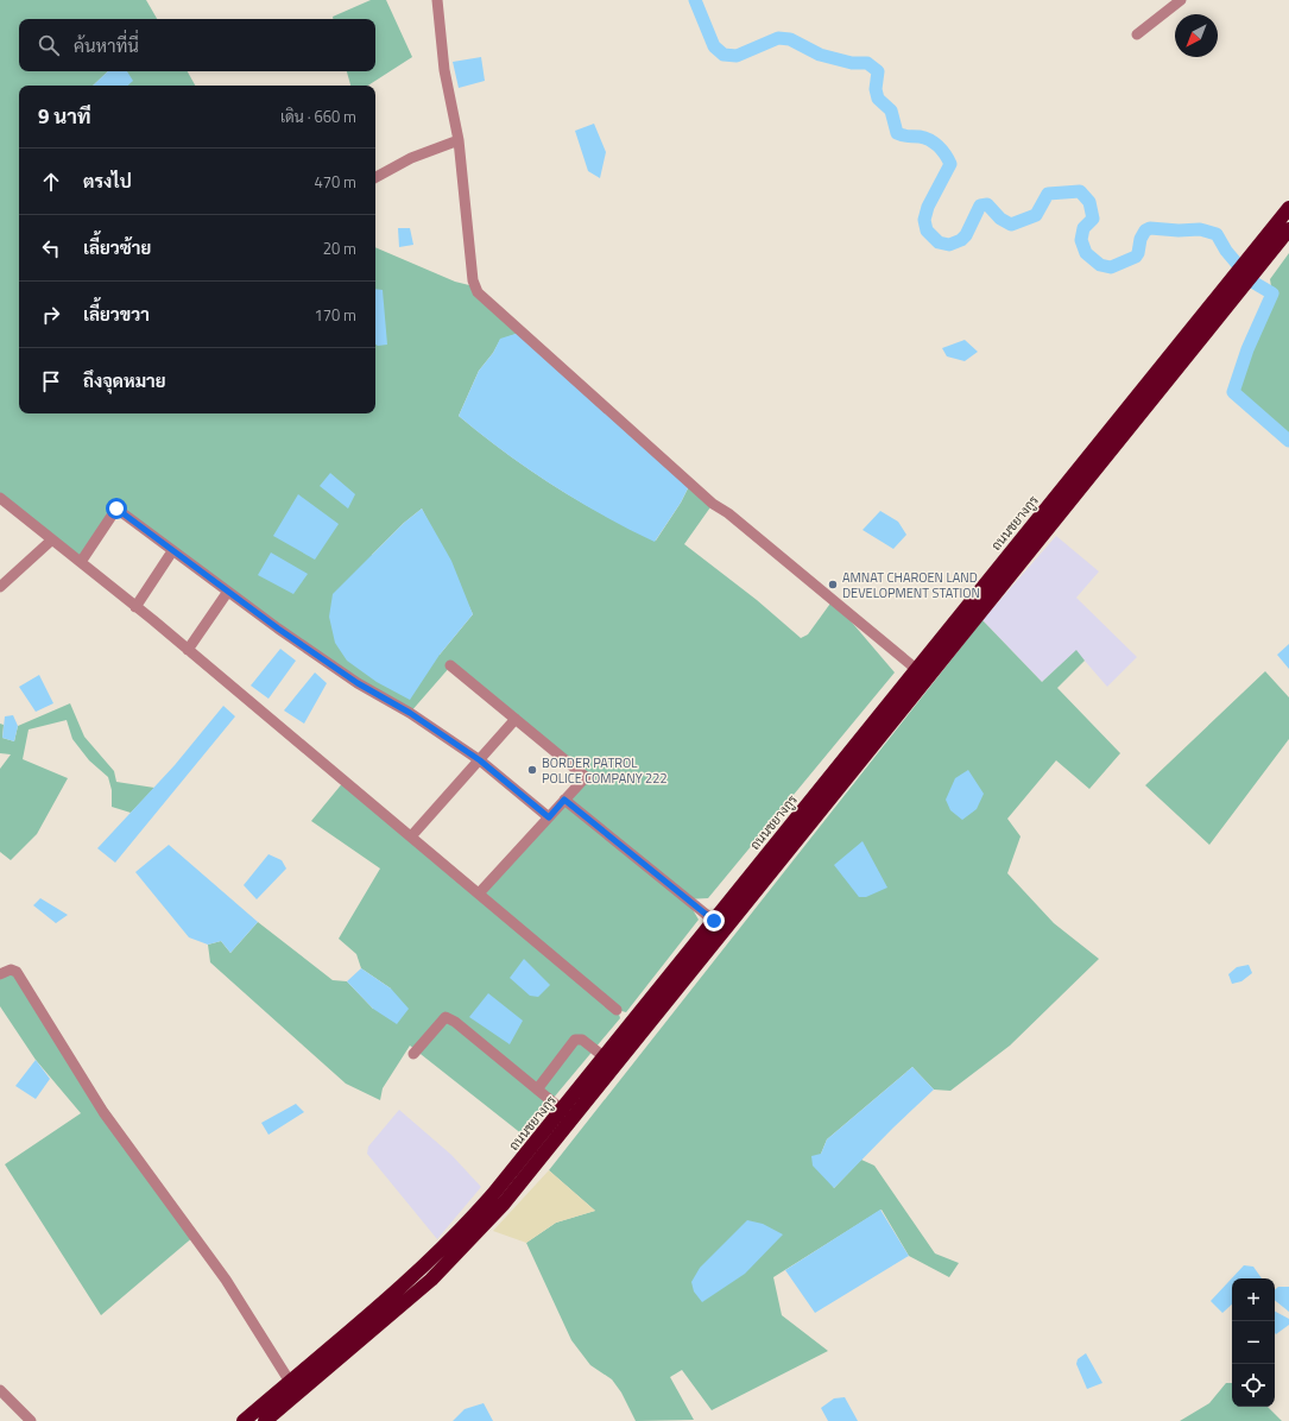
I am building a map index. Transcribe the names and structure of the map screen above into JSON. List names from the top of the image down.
{
  "streets": {
    "highway": ["ถนนชยางกูร"]
  },
  "places": ["AMNAT CHAROEN LAND DEVELOPMENT STATION", "BORDER PATROL POLICE COMPANY 222"],
  "north": "bottom left",
  "page": {
    "search": "ค้นหาที่นี่",
    "heading": ["9 นาที", "เดิน · 660 m"],
    "list": [
      ["ตรงไป", "470 m"],
      ["เลี้ยวซ้าย", "20 m"],
      ["เลี้ยวขวา", "170 m"],
      "ถึงจุดหมาย"
    ],
    "map_buttons": ["+", "−"]
  }
}
